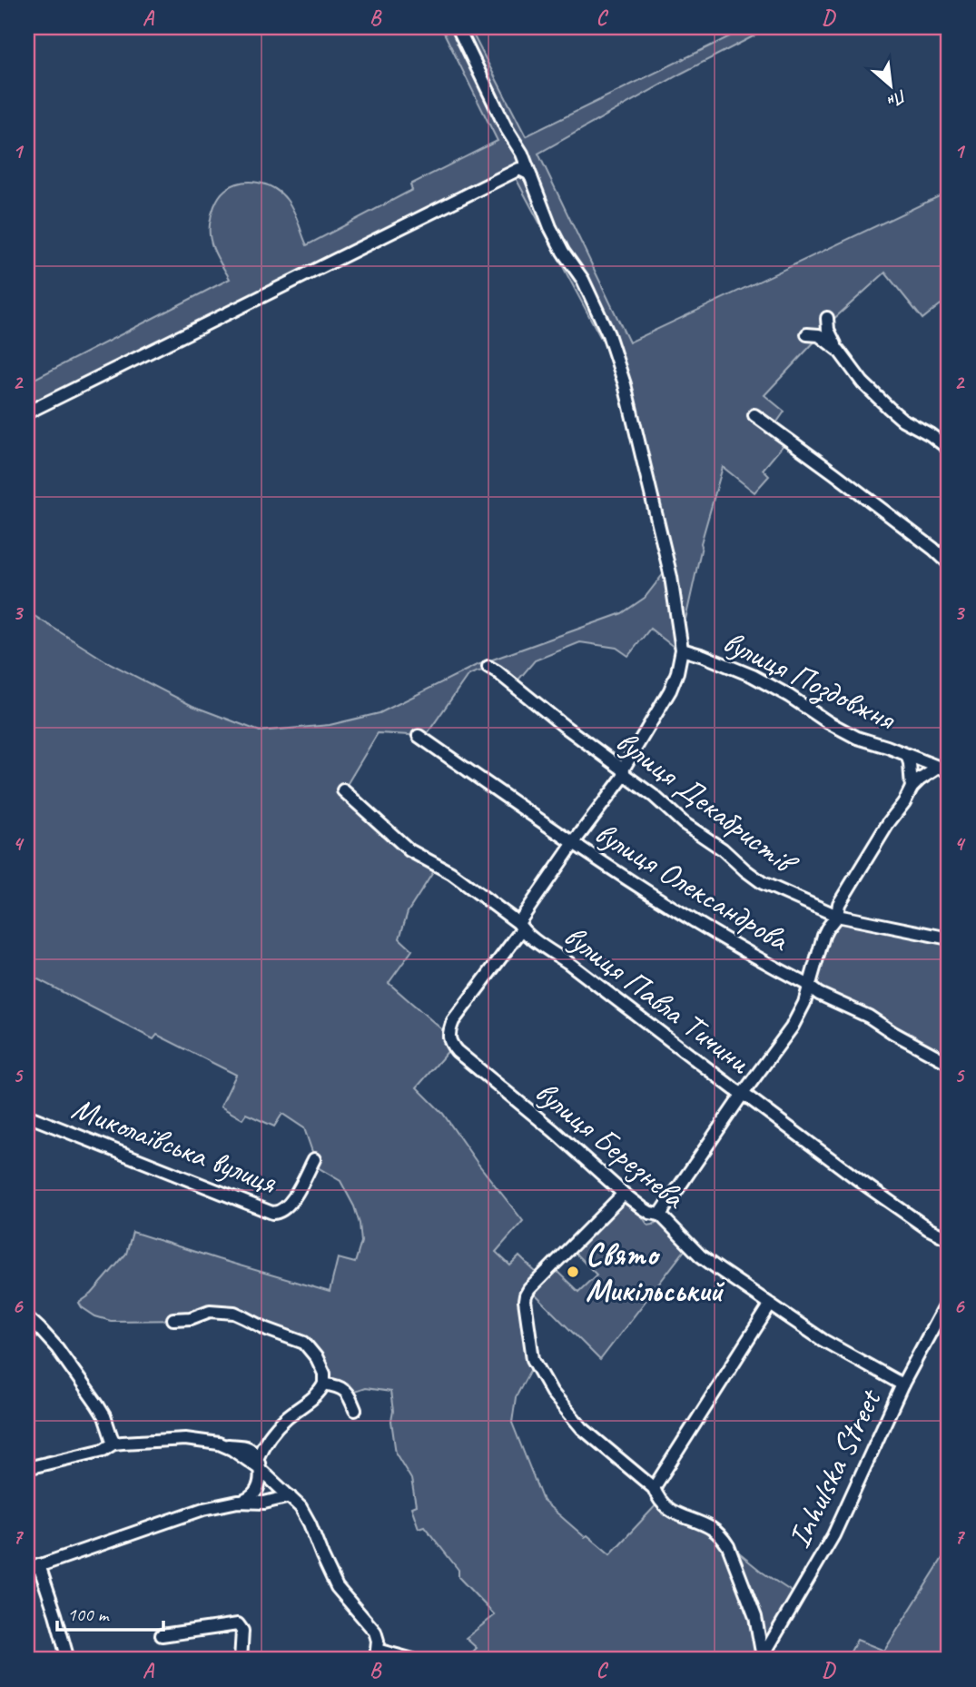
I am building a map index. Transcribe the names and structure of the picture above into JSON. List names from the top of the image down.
{
  "streets": {
    "street": [
      "вулиця Поздовжня",
      "вулиця Декабристів",
      "вулиця Олександрова",
      "вулиця Павла Тичини",
      "вулиця Березнева",
      "Миколаївська вулиця",
      "Inhulska Street"
    ]
  },
  "crossings": [
    ["вулиця Павла Тичини", "вулиця Березнева"],
    ["вулиця Березнева", "Inhulska Street"]
  ],
  "places": ["Свято Микільський"],
  "scale_bar": "100 m",
  "north": "bottom right",
  "grid": {
    "columns": [
      "A",
      "B",
      "C",
      "D"
    ],
    "rows": [
      "1",
      "2",
      "3",
      "4",
      "5",
      "6",
      "7"
    ]
  }
}
